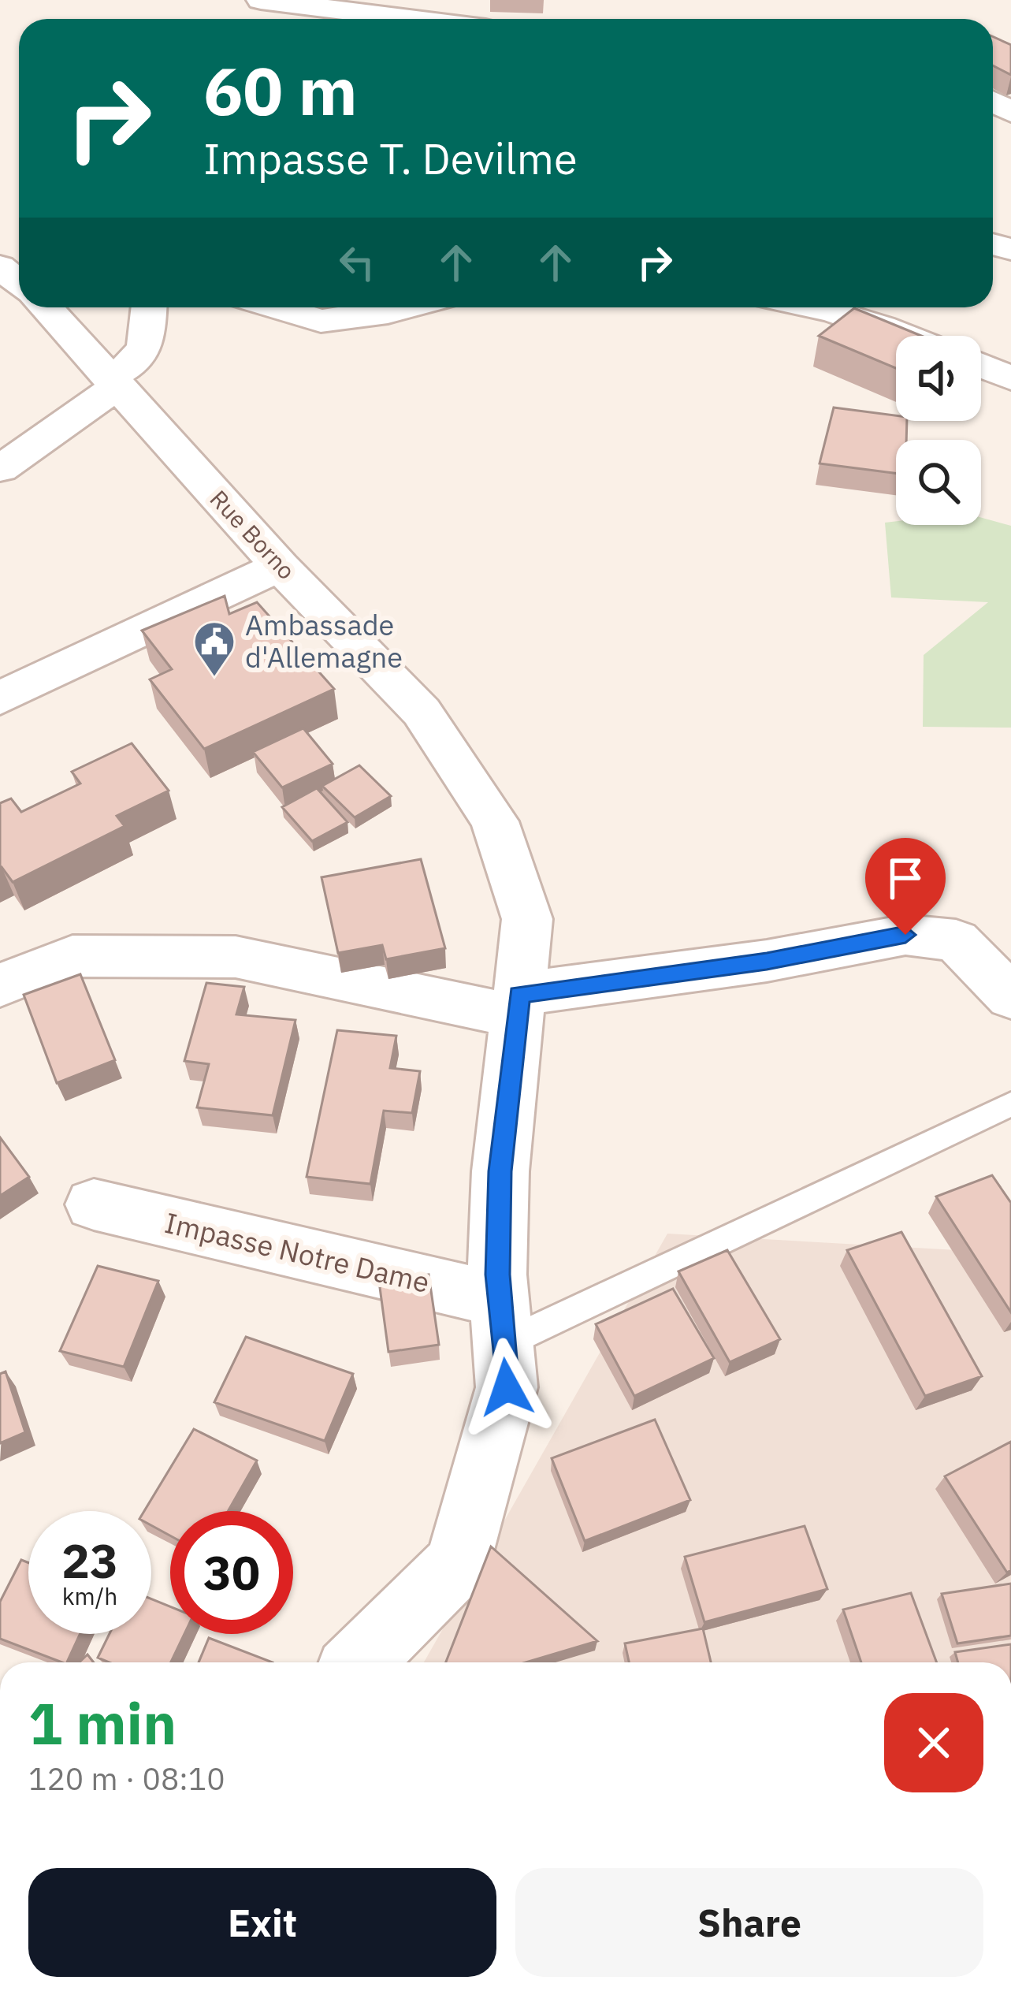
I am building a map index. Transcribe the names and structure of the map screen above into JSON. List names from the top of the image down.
{
  "streets": {
    "street": ["Rue Borno", "Impasse Notre Dame"]
  },
  "crossings": [
    ["Rue Borno", "Impasse Notre Dame"]
  ],
  "places": {
    "public building": ["Ambassade d'Allemagne"]
  },
  "page": {
    "turn": ["60 m", "Impasse T. Devilme"],
    "speed": "23 km/h",
    "limit": "30",
    "heading": ["1 min", "120 m · 08:10"],
    "buttons": ["Exit", "Share"]
  }
}
